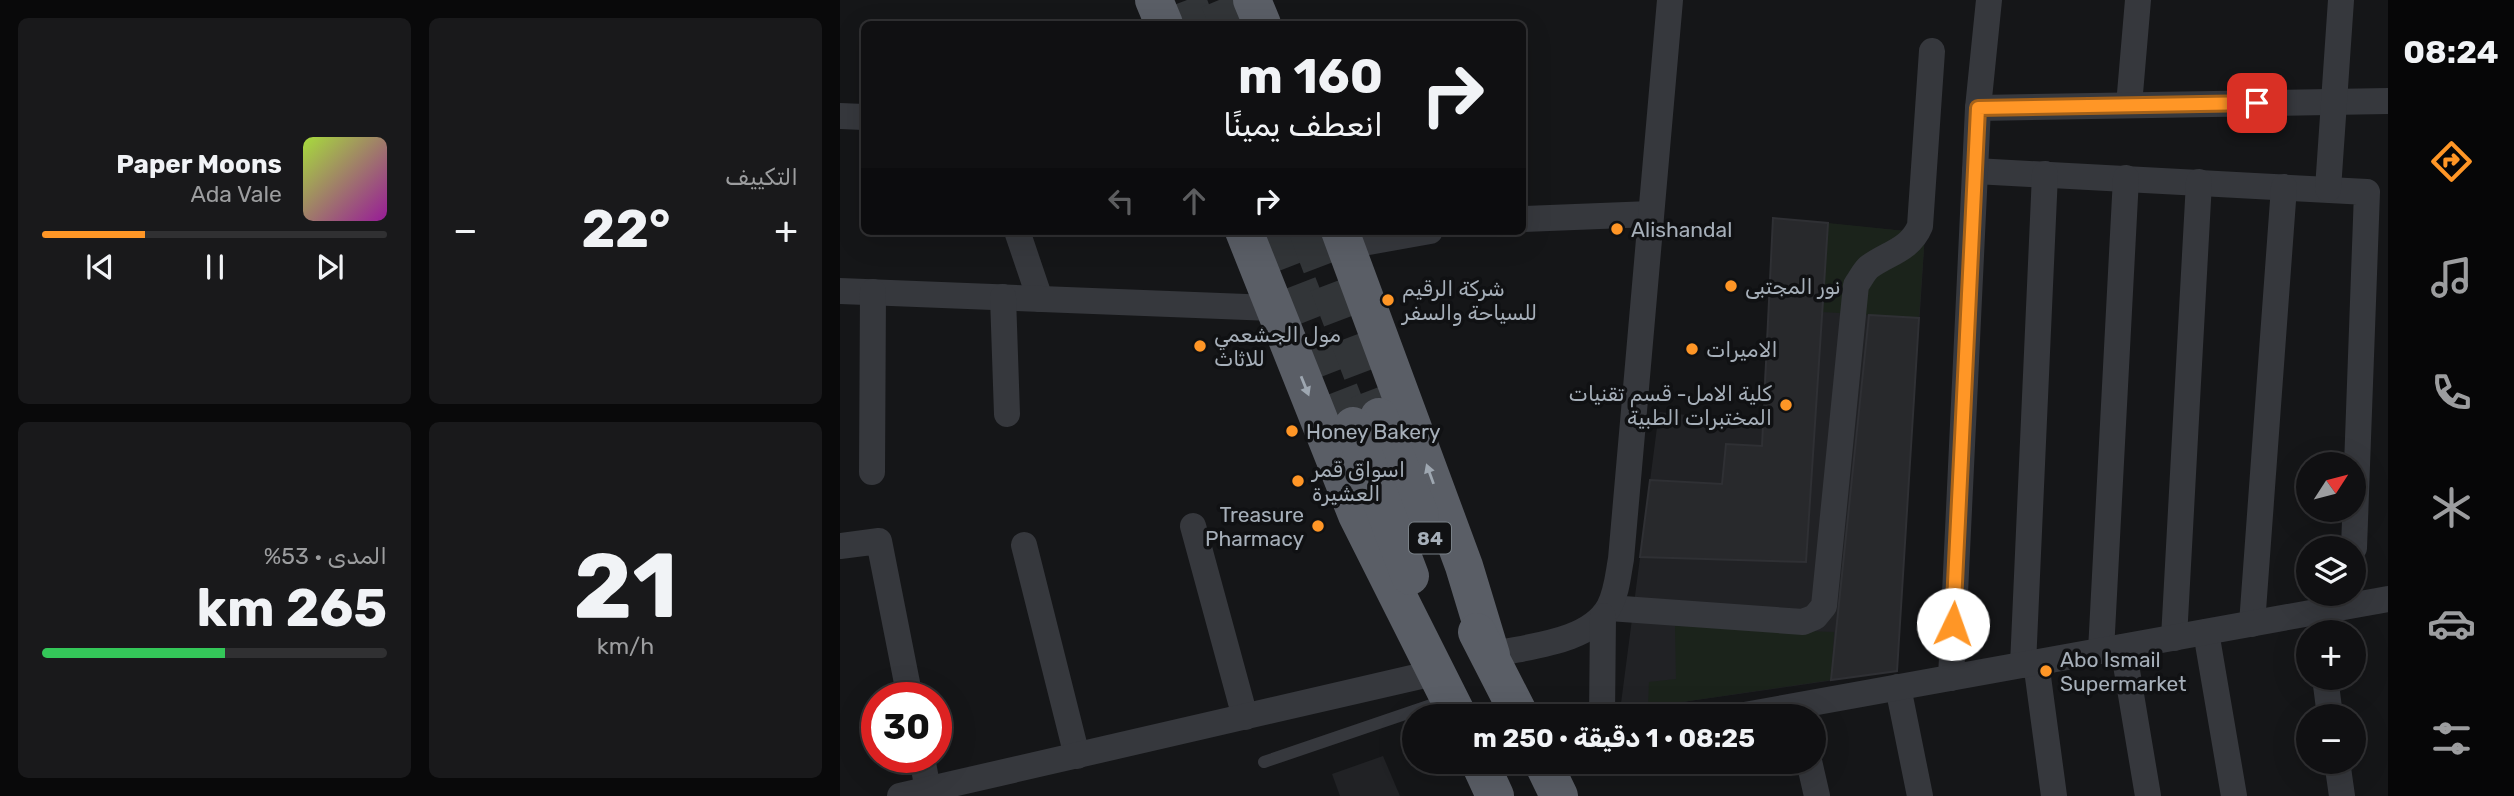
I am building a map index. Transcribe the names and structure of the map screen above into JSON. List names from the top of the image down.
{
  "streets": {
    "highway": ["84"]
  },
  "places": [
    "Alishandal",
    "نور المجتبى",
    "شركة الرقيم للسياحة والسفر",
    "مول الجشعمي للاثاث",
    "الاميرات",
    "كلية الامل- قسم تقنيات المختبرات الطبية",
    "Honey Bakery",
    "اسواق قمر العشيرة",
    "Treasure Pharmacy",
    "Abo Ismail Supermarket"
  ],
  "north": "top right",
  "page": {
    "tabs": "08:24",
    "tile": [
      "التكييف",
      ["21", "km/h"],
      ["المدى · 53%", "265 km"]
    ],
    "turn": ["160 m", "انعطف يمينًا"],
    "song": ["Paper Moons", "Ada Vale"],
    "heat": ["−", "22°", "+"],
    "map_buttons": ["+", "−"],
    "limit": "30",
    "trip": "08:25 · 1 دقيقة · 250 m"
  }
}
